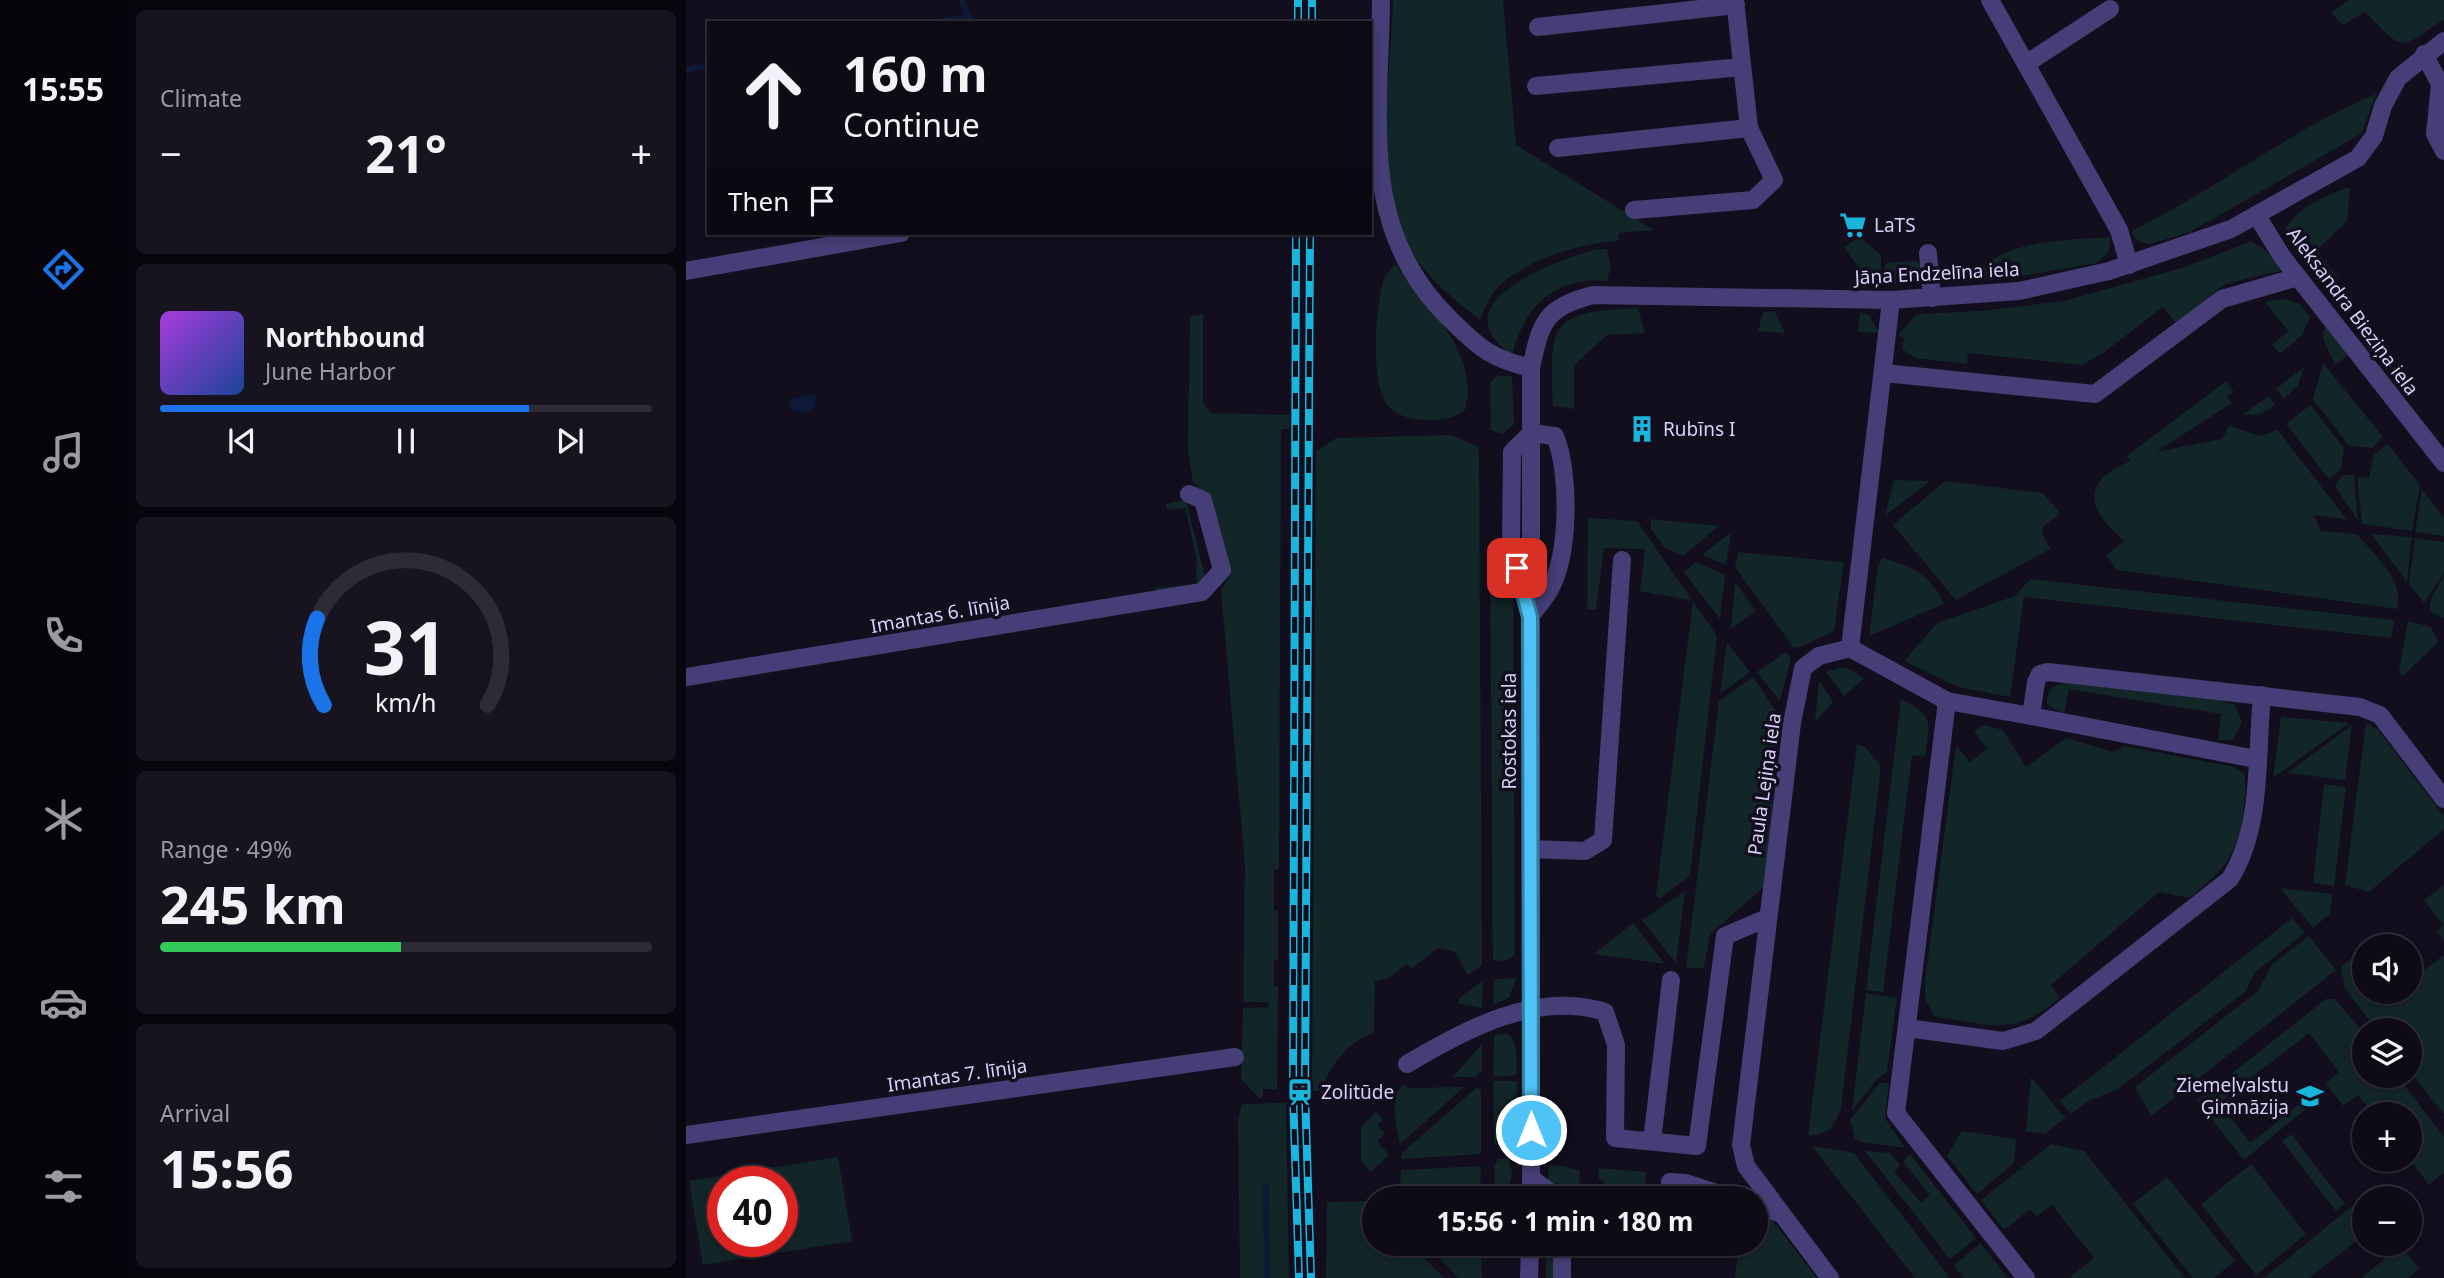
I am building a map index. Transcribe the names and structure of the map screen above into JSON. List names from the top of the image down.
{
  "streets": {
    "street": [
      "Jāņa Endzelīna iela",
      "Aleksandra Bieziņa iela",
      "Imantas 6. līnija",
      "Rostokas iela",
      "Paula Lejiņa iela",
      "Imantas 7. līnija"
    ]
  },
  "crossings": [
    ["Jāņa Endzelīna iela", "Aleksandra Bieziņa iela"],
    ["Jāņa Endzelīna iela", "Rostokas iela"]
  ],
  "places": {
    "supermarket": ["LaTS"],
    "building": ["Rubīns I"],
    "station": ["Zolitūde"],
    "school or university": ["Ziemeļvalstu Ģimnāzija"]
  },
  "page": {
    "tabs": "15:55",
    "tile": [
      "Climate",
      ["Range · 49%", "245 km"],
      ["Arrival", "15:56"]
    ],
    "turn": ["160 m", "Continue"],
    "heat": ["−", "21°", "+"],
    "then": "Then",
    "song": ["Northbound", "June Harbor"],
    "map_buttons": ["+", "−"],
    "limit": "40",
    "trip": "15:56 · 1 min · 180 m",
    "gauge": ["31", "km/h"]
  }
}
